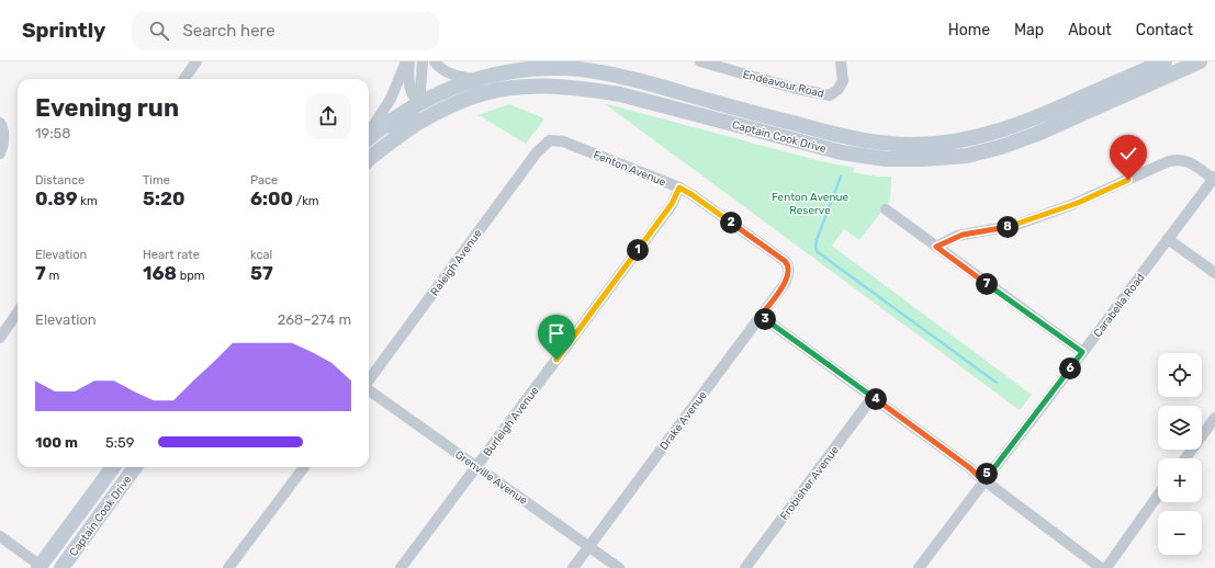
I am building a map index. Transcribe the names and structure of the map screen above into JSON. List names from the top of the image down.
{
  "streets": {
    "main road": ["Captain Cook Drive"],
    "street": [
      "Endeavour Road",
      "Fenton Avenue",
      "Raleigh Avenue",
      "Carabella Road",
      "Drake Avenue",
      "Burleigh Avenue",
      "Grenville Avenue",
      "Frobisher Avenue"
    ]
  },
  "crossings": [
    ["Fenton Avenue", "Raleigh Avenue"],
    ["Fenton Avenue", "Drake Avenue"],
    ["Fenton Avenue", "Burleigh Avenue"],
    ["Drake Avenue", "Grenville Avenue"],
    ["Burleigh Avenue", "Grenville Avenue"]
  ],
  "parks": ["Fenton Avenue Reserve"],
  "page": {
    "header": "Sprintly",
    "search": "Search here",
    "nav": [
      "Home",
      "Map",
      "About",
      "Contact"
    ],
    "heading": ["Evening run", "19:58"],
    "stats": [
      ["Distance", "0.89 km"],
      ["Time", "5:20"],
      ["Pace", "6:00 /km"],
      ["Elevation", "7 m"],
      ["Heart rate", "168 bpm"],
      ["kcal", "57"]
    ],
    "pins": [
      "2",
      "8",
      "1",
      "7",
      "3",
      "6",
      "4",
      "5"
    ],
    "chart": ["Elevation", "268–274 m"],
    "map_buttons": ["+", "−"],
    "list": [
      {
        "name": "100 m",
        "note": "5:59"
      }
    ]
  }
}
